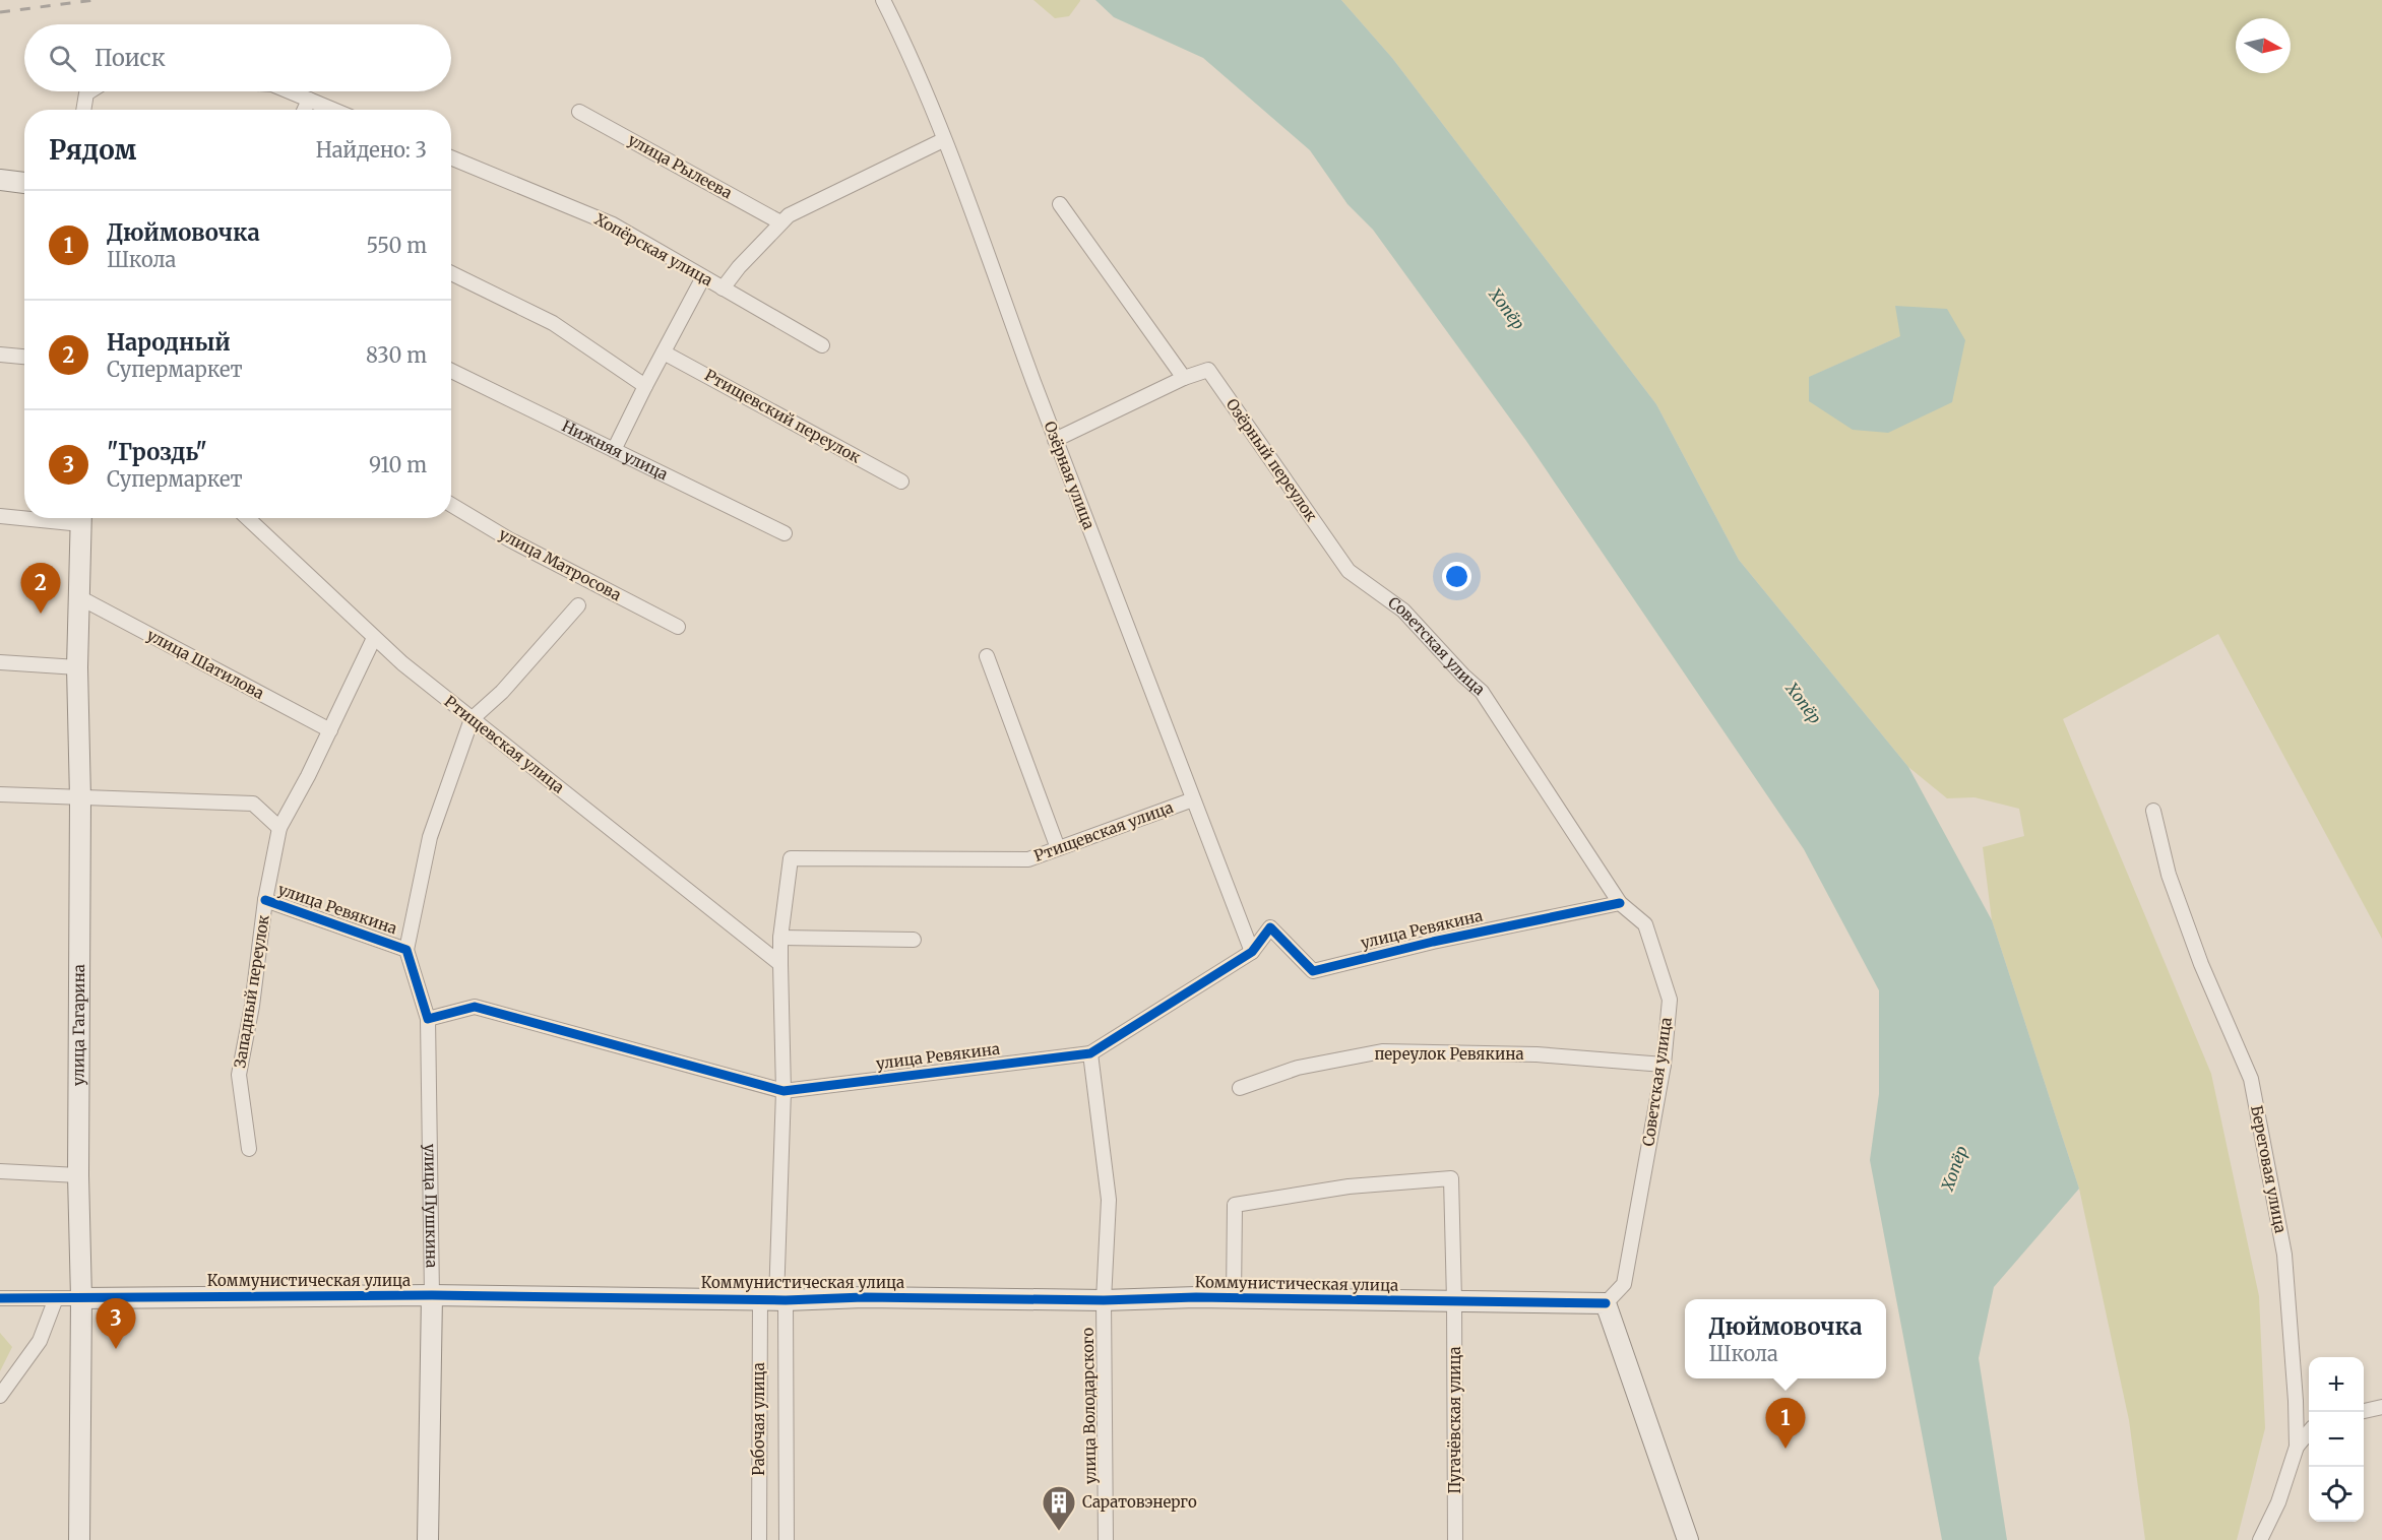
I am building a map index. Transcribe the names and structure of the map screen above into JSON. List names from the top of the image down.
{
  "streets": {
    "street": [
      "улица Рылеева",
      "Хопёрская улица",
      "Ртищевский переулок",
      "Нижняя улица",
      "Озёрный переулок",
      "Озёрная улица",
      "улица Матросова",
      "Советская улица",
      "улица Шатилова",
      "Ртищевская улица",
      "улица Ревякина",
      "Западный переулок",
      "улица Гагарина",
      "переулок Ревякина",
      "Береговая улица",
      "улица Пушкина",
      "Коммунистическая улица",
      "улица Володарского",
      "Рабочая улица",
      "Пугачёвская улица"
    ]
  },
  "crossings": [
    ["Озёрный переулок", "Озёрная улица"],
    ["Озёрный переулок", "Советская улица"],
    ["Озёрная улица", "Ртищевская улица"],
    ["Озёрная улица", "улица Ревякина"],
    ["Советская улица", "улица Ревякина"],
    ["Советская улица", "переулок Ревякина"],
    ["Советская улица", "Коммунистическая улица"],
    ["улица Шатилова", "Западный переулок"],
    ["улица Шатилова", "улица Гагарина"],
    ["Ртищевская улица", "улица Ревякина"],
    ["Ртищевская улица", "Западный переулок"],
    ["Ртищевская улица", "Коммунистическая улица"],
    ["Ртищевская улица", "Рабочая улица"],
    ["улица Ревякина", "Западный переулок"],
    ["улица Ревякина", "улица Пушкина"],
    ["улица Ревякина", "улица Володарского"],
    ["улица Гагарина", "Коммунистическая улица"],
    ["улица Пушкина", "Коммунистическая улица"],
    ["Коммунистическая улица", "улица Володарского"],
    ["Коммунистическая улица", "Рабочая улица"],
    ["Коммунистическая улица", "Пугачёвская улица"]
  ],
  "water": ["Хопёр"],
  "places": {
    "building": ["Саратовэнерго"]
  },
  "north": "right",
  "page": {
    "search": "Поиск",
    "heading": ["Рядом", "Найдено: 3"],
    "list": [
      {
        "mark": "1",
        "name": "Дюймовочка",
        "note": "Школа",
        "value": "550 m"
      },
      {
        "mark": "2",
        "name": "Народный",
        "note": "Супермаркет",
        "value": "830 m"
      },
      {
        "mark": "3",
        "name": "\"Гроздь\"",
        "note": "Супермаркет",
        "value": "910 m"
      }
    ],
    "pins": ["2", "3", "1"],
    "popup": ["Дюймовочка", "Школа"],
    "map_buttons": ["+", "−"]
  }
}
